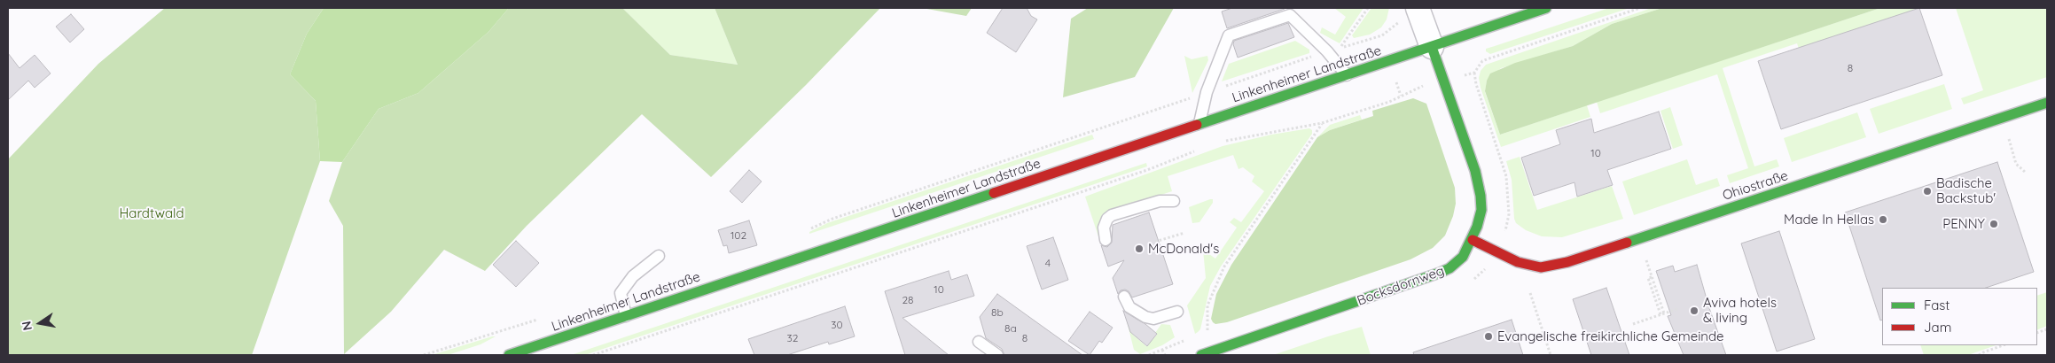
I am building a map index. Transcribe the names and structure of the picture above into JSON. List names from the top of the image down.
{
  "streets": {
    "main road": ["Linkenheimer Landstraße", "Ohiostraße", "Bocksdornweg"]
  },
  "crossings": [
    ["Linkenheimer Landstraße", "Bocksdornweg"],
    ["Ohiostraße", "Bocksdornweg"]
  ],
  "parks": ["Hardtwald"],
  "places": [
    "Badische Backstub'",
    "Made In Hellas",
    "PENNY",
    "McDonald's",
    "Aviva hotels & living",
    "Evangelische freikirchliche Gemeinde"
  ],
  "house_numbers": [
    "8",
    "10",
    "102",
    "4",
    "10",
    "28",
    "8b",
    "30",
    "8a",
    "32",
    "8"
  ],
  "legend": ["Fast", "Jam"],
  "north": "left"
}
